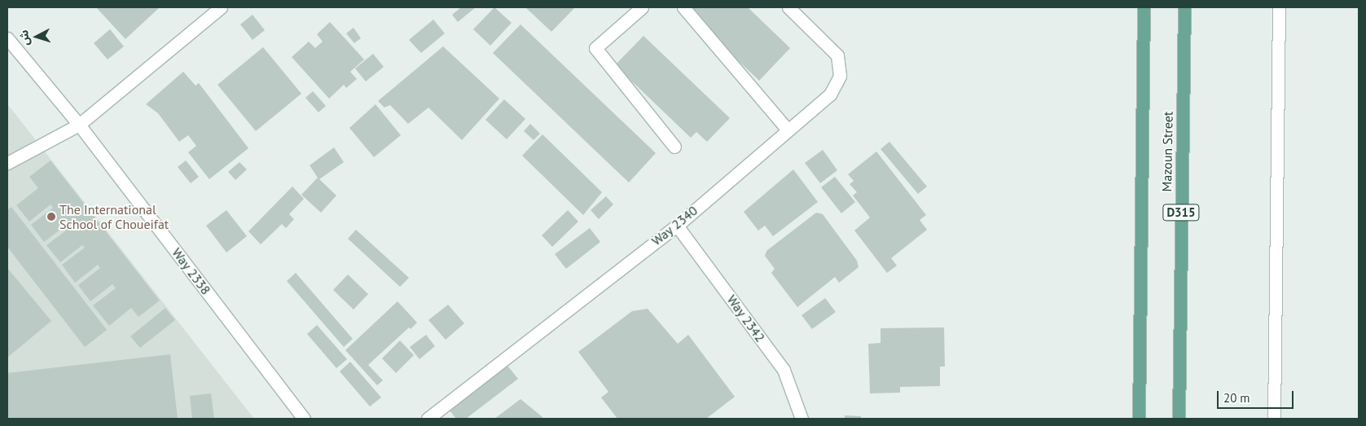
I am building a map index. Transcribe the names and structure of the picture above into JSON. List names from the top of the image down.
{
  "streets": {
    "main road": ["Mazoun Street", "D315"],
    "street": ["Way 2340", "Way 2338", "Way 2342"]
  },
  "crossings": [
    ["Way 2340", "Way 2342"]
  ],
  "places": ["The International School of Choueifat"],
  "scale_bar": "20 m",
  "north": "left"
}
